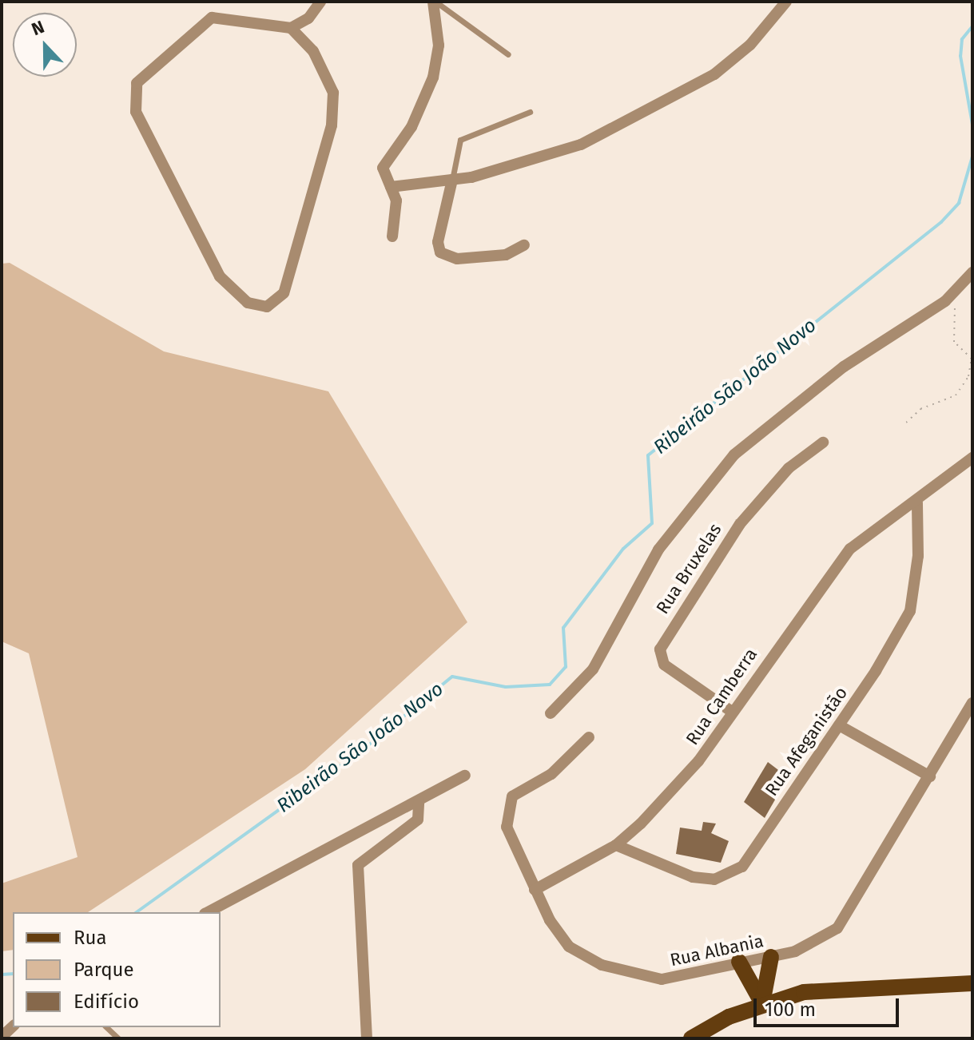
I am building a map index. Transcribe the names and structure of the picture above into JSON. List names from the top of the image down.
{
  "streets": {
    "street": [
      "Rua Bruxelas",
      "Rua Camberra",
      "Rua Afeganistão",
      "Rua Albania"
    ]
  },
  "crossings": [
    ["Rua Bruxelas", "Rua Camberra"],
    ["Rua Camberra", "Rua Afeganistão"],
    ["Rua Camberra", "Rua Albania"]
  ],
  "water": ["Ribeirão São João Novo"],
  "legend": ["Rua", "Parque", "Edifício"],
  "scale_bar": "100 m",
  "north": "top"
}
